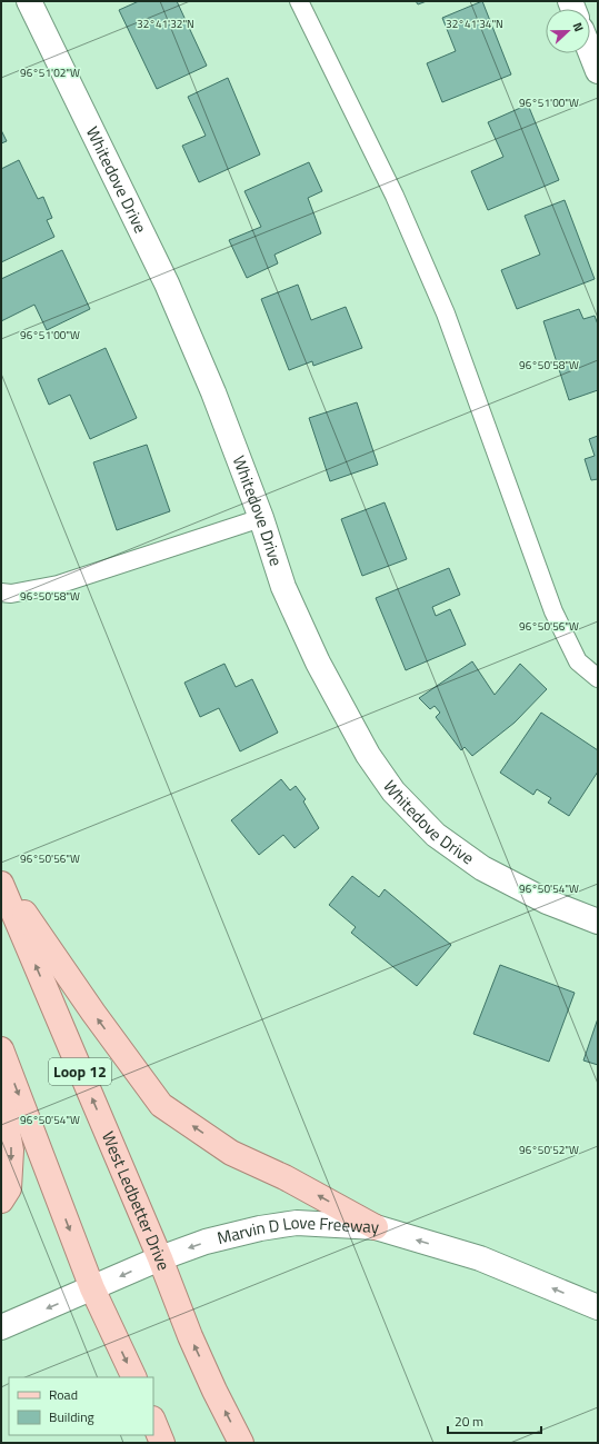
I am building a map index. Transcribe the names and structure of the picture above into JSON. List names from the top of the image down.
{
  "streets": {
    "main road": ["Loop 12", "West Ledbetter Drive"],
    "street": ["Whitedove Drive", "Marvin D Love Freeway"]
  },
  "crossings": [
    ["West Ledbetter Drive", "Marvin D Love Freeway"]
  ],
  "one_way": ["Marvin D Love Freeway"],
  "legend": ["Road", "Building"],
  "scale_bar": "20 m",
  "north": "right",
  "coordinates": [
    "32°41'32\"N",
    "32°41'34\"N",
    "96°51'02\"W",
    "96°51'00\"W",
    "96°50'58\"W",
    "96°50'56\"W",
    "96°50'54\"W",
    "96°50'52\"W"
  ]
}
